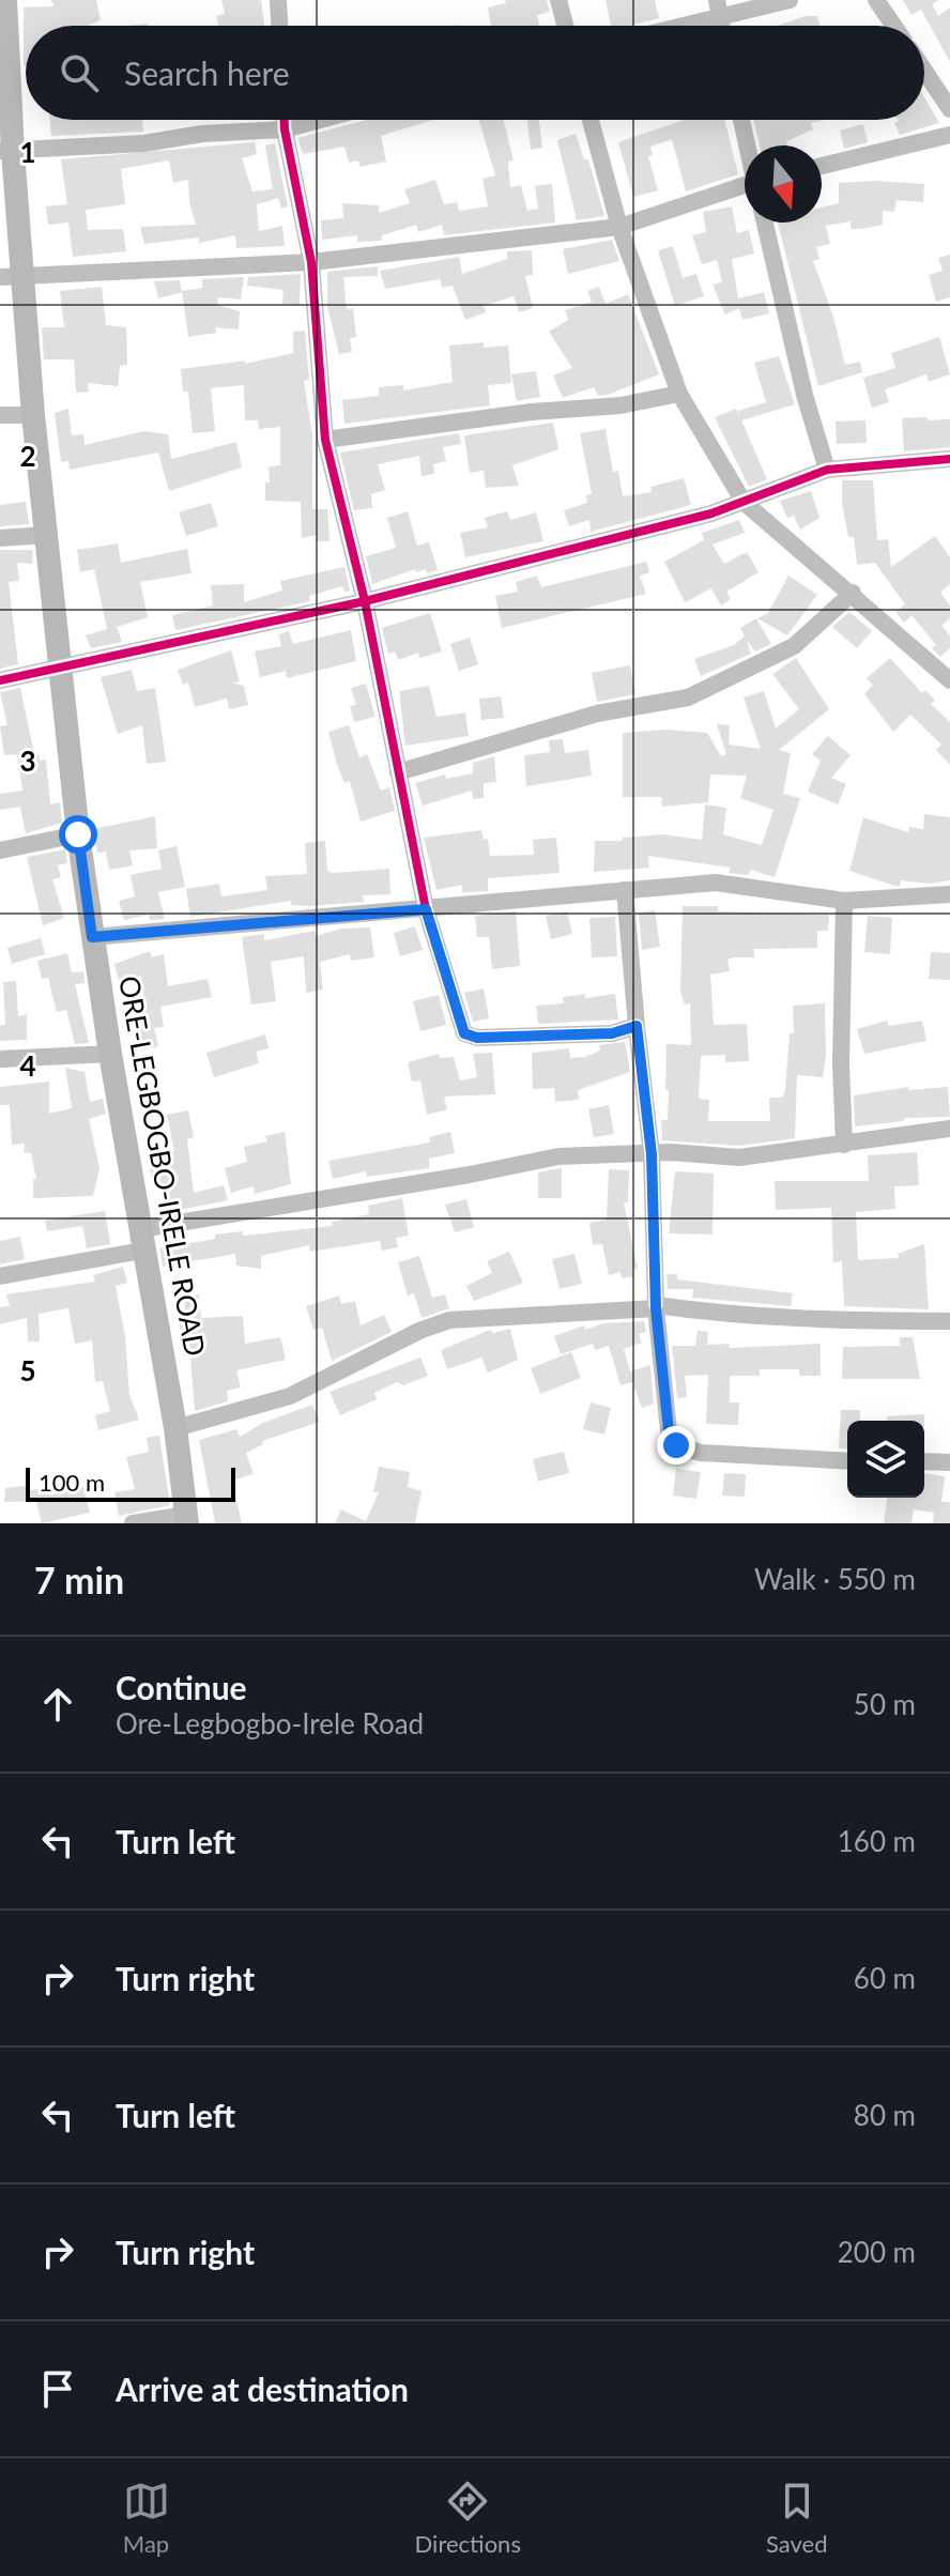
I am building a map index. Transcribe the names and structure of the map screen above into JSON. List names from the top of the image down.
{
  "streets": {
    "main road": ["ORE-LEGBOGBO-IRELE ROAD"]
  },
  "scale_bar": "100 m",
  "north": "bottom",
  "page": {
    "search": "Search here",
    "scale": "100 m",
    "heading": ["7 min", "Walk · 550 m"],
    "list": [
      ["Continue", "Ore-Legbogbo-Irele Road", "50 m"],
      ["Turn left", "160 m"],
      ["Turn right", "60 m"],
      ["Turn left", "80 m"],
      ["Turn right", "200 m"],
      "Arrive at destination"
    ],
    "nav": ["Map", "Directions", "Saved"]
  },
  "grid": {
    "rows": [
      "1",
      "2",
      "3",
      "4",
      "5"
    ]
  }
}
